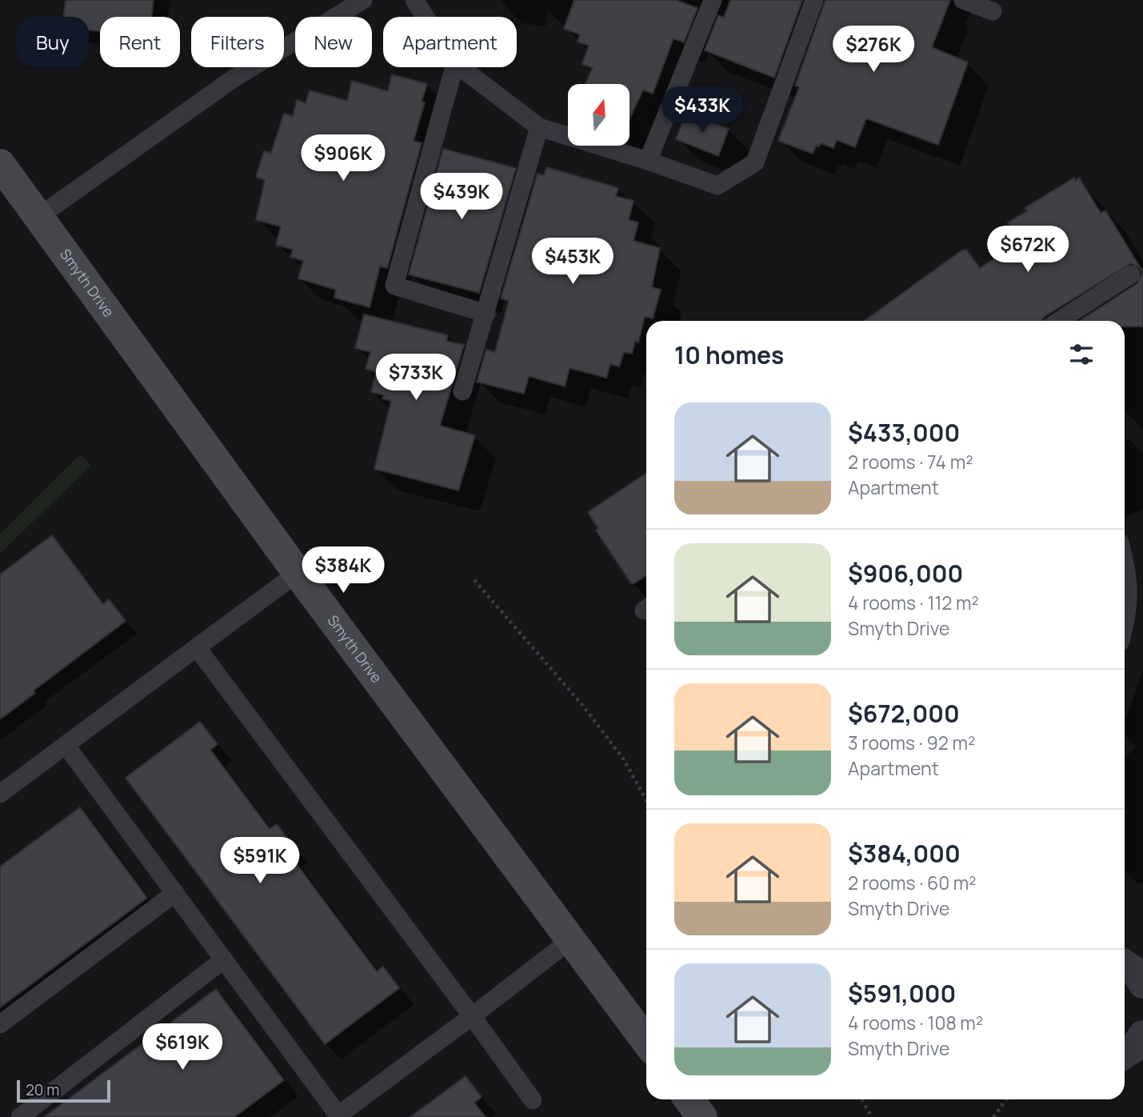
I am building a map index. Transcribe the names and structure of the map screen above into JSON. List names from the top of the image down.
{
  "streets": {
    "street": ["Smyth Drive"]
  },
  "scale_bar": "20 m",
  "north": "top",
  "page": {
    "chip": [
      "Buy",
      "Rent",
      "Filters",
      "New",
      "Apartment"
    ],
    "price": [
      "$276K",
      "$433K",
      "$906K",
      "$439K",
      "$672K",
      "$453K",
      "$733K",
      "$384K",
      "$591K",
      "$619K"
    ],
    "heading": "10 homes",
    "list": [
      {
        "name": "$433,000",
        "note": "2 rooms · 74 m² · Apartment"
      },
      {
        "name": "$906,000",
        "note": "4 rooms · 112 m² · Smyth Drive"
      },
      {
        "name": "$672,000",
        "note": "3 rooms · 92 m² · Apartment"
      },
      {
        "name": "$384,000",
        "note": "2 rooms · 60 m² · Smyth Drive"
      },
      {
        "name": "$591,000",
        "note": "4 rooms · 108 m² · Smyth Drive"
      }
    ],
    "scale": "20 m"
  }
}
